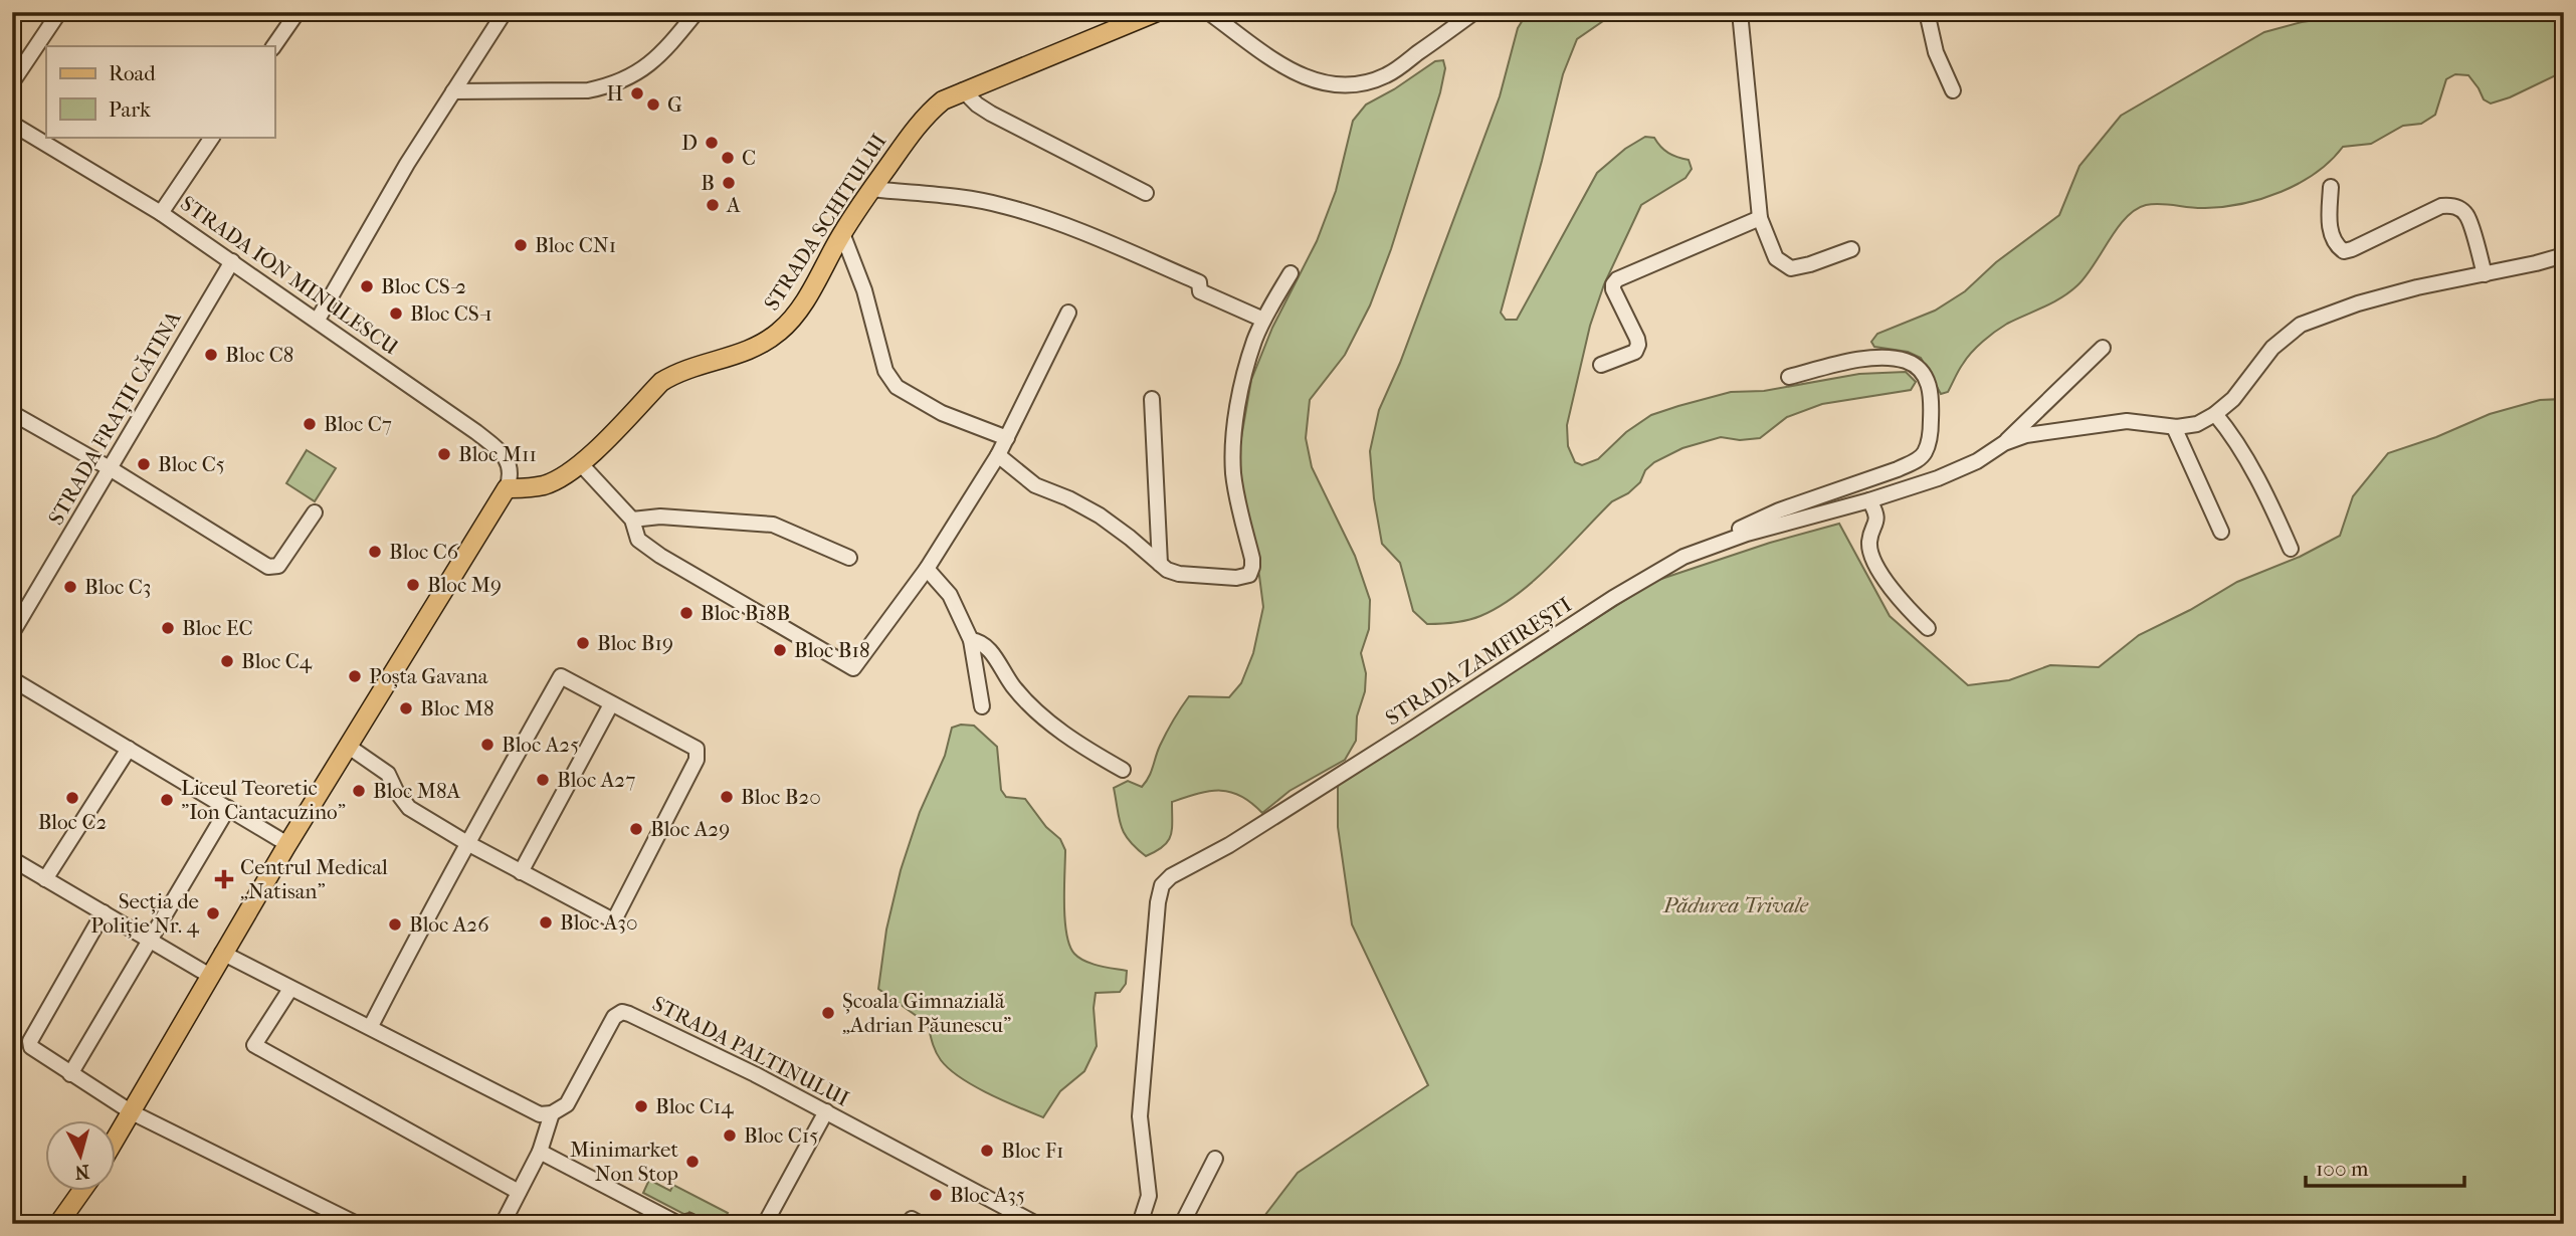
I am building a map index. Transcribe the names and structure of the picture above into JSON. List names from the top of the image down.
{
  "streets": {
    "main road": ["STRADA SCHITULUI"],
    "street": [
      "STRADA ION MINULESCU",
      "STRADA FRAȚII CĂTINA",
      "STRADA ZAMFIREȘTI",
      "STRADA PALTINULUI"
    ]
  },
  "crossings": [
    ["STRADA SCHITULUI", "STRADA ION MINULESCU"],
    ["STRADA ION MINULESCU", "STRADA FRAȚII CĂTINA"]
  ],
  "parks": ["Pădurea Trivale"],
  "places": {
    "other": [
      "H",
      "G",
      "D",
      "C",
      "B",
      "A",
      "Bloc CN1",
      "Bloc CS-2",
      "Bloc CS-1",
      "Bloc C8",
      "Bloc C7",
      "Bloc M11",
      "Bloc C5",
      "Bloc C6",
      "Bloc M9",
      "Bloc C3",
      "Bloc B18B",
      "Bloc EC",
      "Bloc B19",
      "Bloc B18",
      "Bloc C4",
      "Poșta Gavana",
      "Bloc M8",
      "Bloc A25",
      "Bloc A27",
      "Bloc M8A",
      "Bloc B20",
      "Bloc C2",
      "Liceul Teoretic \"Ion Cantacuzino\"",
      "Bloc A29",
      "Secția de Poliție Nr. 4",
      "Bloc A30",
      "Bloc A26",
      "Școala Gimnazială „Adrian Păunescu”",
      "Bloc C14",
      "Bloc C15",
      "Bloc F1",
      "Minimarket Non Stop",
      "Bloc A35"
    ],
    "health": ["Centrul Medical „Natisan”"]
  },
  "legend": ["Road", "Park"],
  "scale_bar": "100 m",
  "north": "bottom"
}
